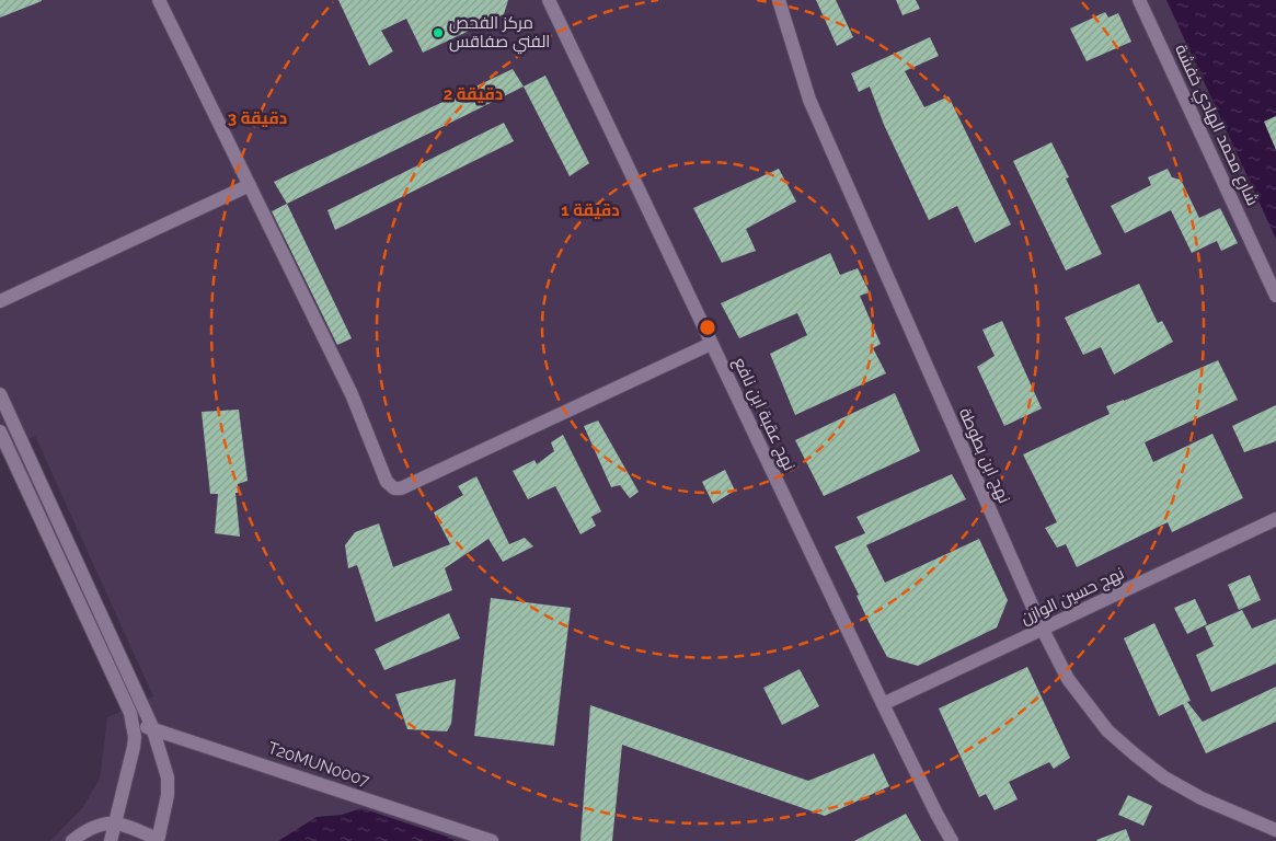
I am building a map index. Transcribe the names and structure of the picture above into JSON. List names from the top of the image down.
{
  "streets": {
    "street": [
      "شارع محمد الهادي خفشة",
      "نهج عقبة ابن نافع",
      "نهج ابن بطوطة",
      "نهج حسين الوازن",
      "T20MUN0007"
    ]
  },
  "crossings": [
    ["نهج عقبة ابن نافع", "نهج حسين الوازن"],
    ["نهج ابن بطوطة", "نهج حسين الوازن"]
  ],
  "places": ["مركز الفحص الفني صفاقس"],
  "rings": ["2 دقيقة", "3 دقيقة", "1 دقيقة"]
}
